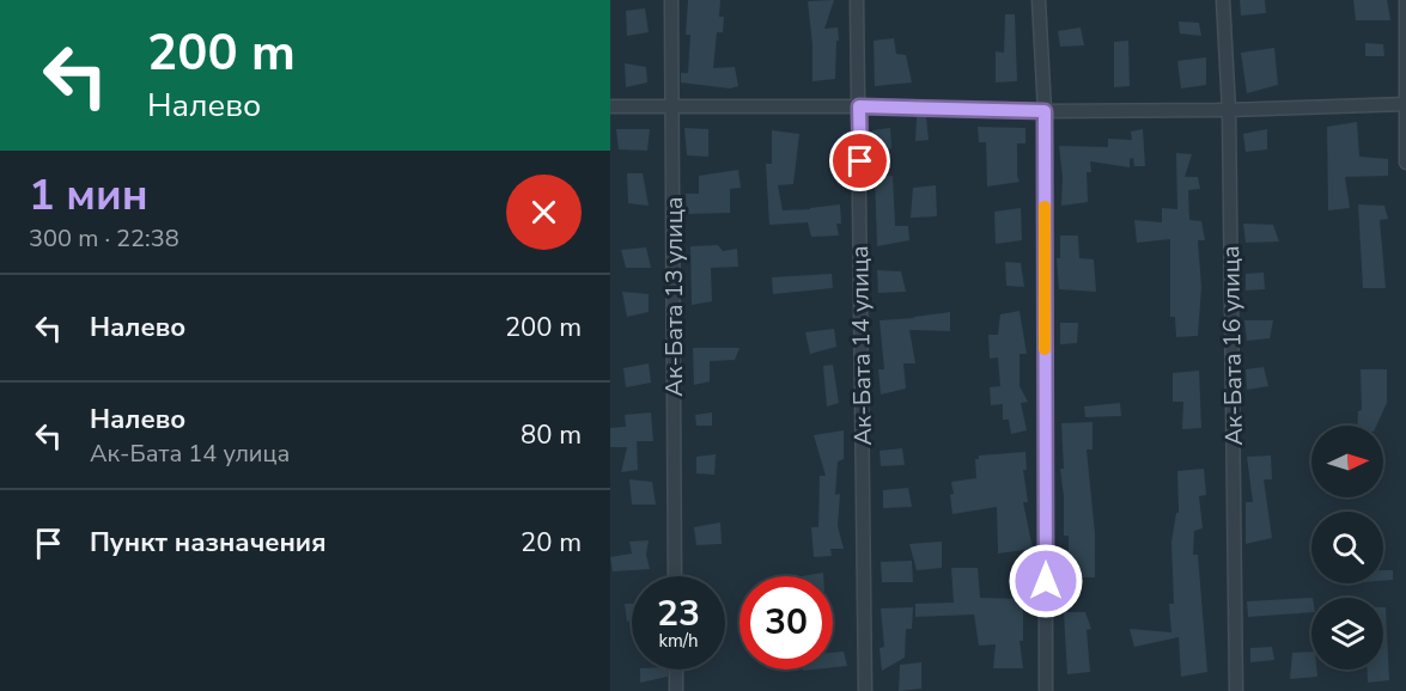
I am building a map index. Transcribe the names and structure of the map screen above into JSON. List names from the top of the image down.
{
  "streets": {
    "street": ["Ак-Бата 13 улица", "Ак-Бата 14 улица", "Ак-Бата 16 улица"]
  },
  "north": "right",
  "page": {
    "turn": ["200 m", "Налево"],
    "heading": ["1 мин", "300 m · 22:38"],
    "list": [
      {
        "name": "Налево",
        "value": "200 m"
      },
      {
        "name": "Налево",
        "note": "Ак-Бата 14 улица",
        "value": "80 m"
      },
      {
        "name": "Пункт назначения",
        "value": "20 m"
      }
    ],
    "speed": "23 km/h",
    "limit": "30"
  }
}
